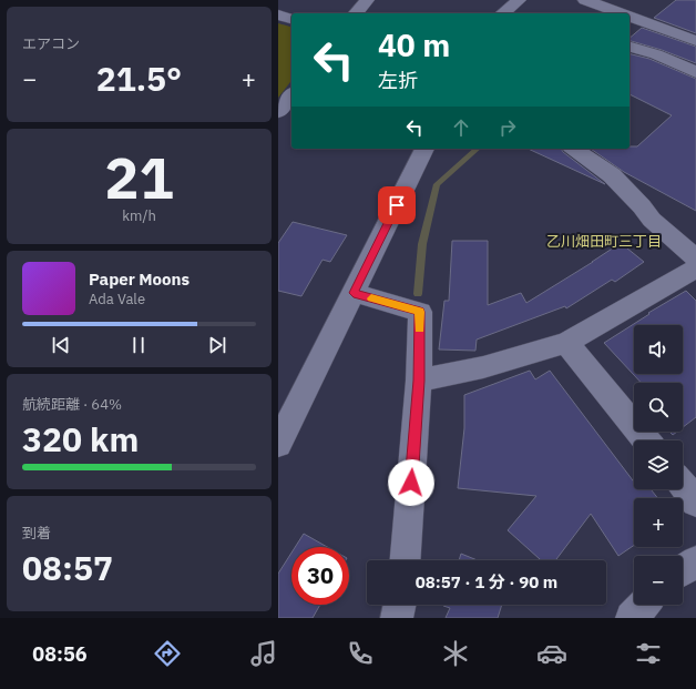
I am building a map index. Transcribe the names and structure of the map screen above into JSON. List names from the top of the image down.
{
  "districts": ["乙川畑田町三丁目"],
  "page": {
    "tile": [
      "エアコン",
      ["21", "km/h"],
      ["航続距離 · 64%", "320 km"],
      ["到着", "08:57"]
    ],
    "turn": ["40 m", "左折"],
    "heat": ["−", "21.5°", "+"],
    "song": ["Paper Moons", "Ada Vale"],
    "map_buttons": ["+", "−"],
    "limit": "30",
    "trip": "08:57 · 1 分 · 90 m",
    "tabs": "08:56"
  }
}
